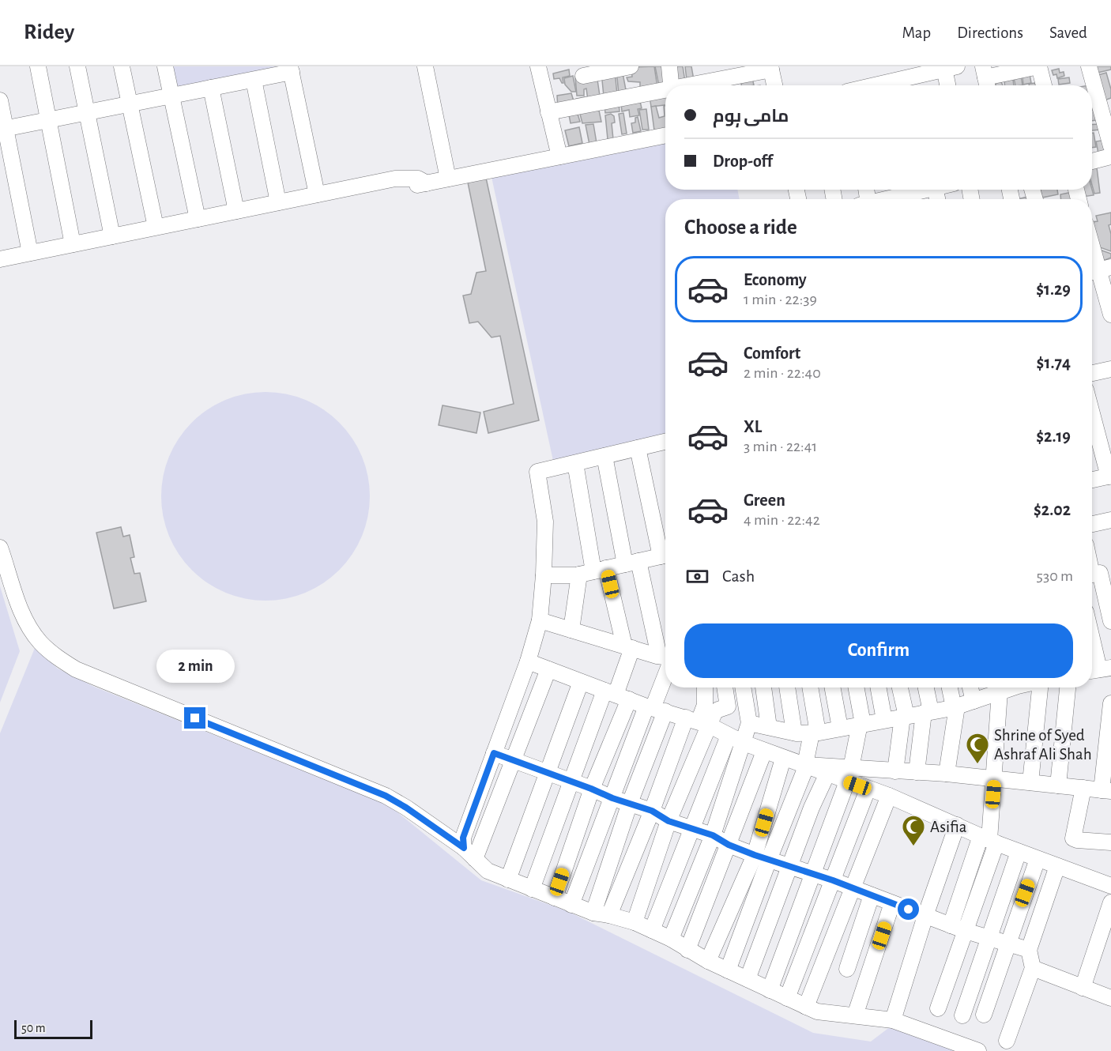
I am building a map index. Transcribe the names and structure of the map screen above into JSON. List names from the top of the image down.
{
  "places": {
    "mosque": ["Shrine of Syed Ashraf Ali Shah", "Asifia"]
  },
  "scale_bar": "50 m",
  "page": {
    "header": "Ridey",
    "nav": ["Map", "Directions", "Saved"],
    "banner": ["مامی ہوم", "Drop-off"],
    "heading": "Choose a ride",
    "list": [
      {
        "name": "Economy",
        "note": "1 min · 22:39",
        "value": "$1.29"
      },
      {
        "name": "Comfort",
        "note": "2 min · 22:40",
        "value": "$1.74"
      },
      {
        "name": "XL",
        "note": "3 min · 22:41",
        "value": "$2.19"
      },
      {
        "name": "Green",
        "note": "4 min · 22:42",
        "value": "$2.02"
      }
    ],
    "pay": ["Cash", "530 m"],
    "buttons": "Confirm",
    "bubble": "2 min",
    "scale": "50 m"
  }
}
